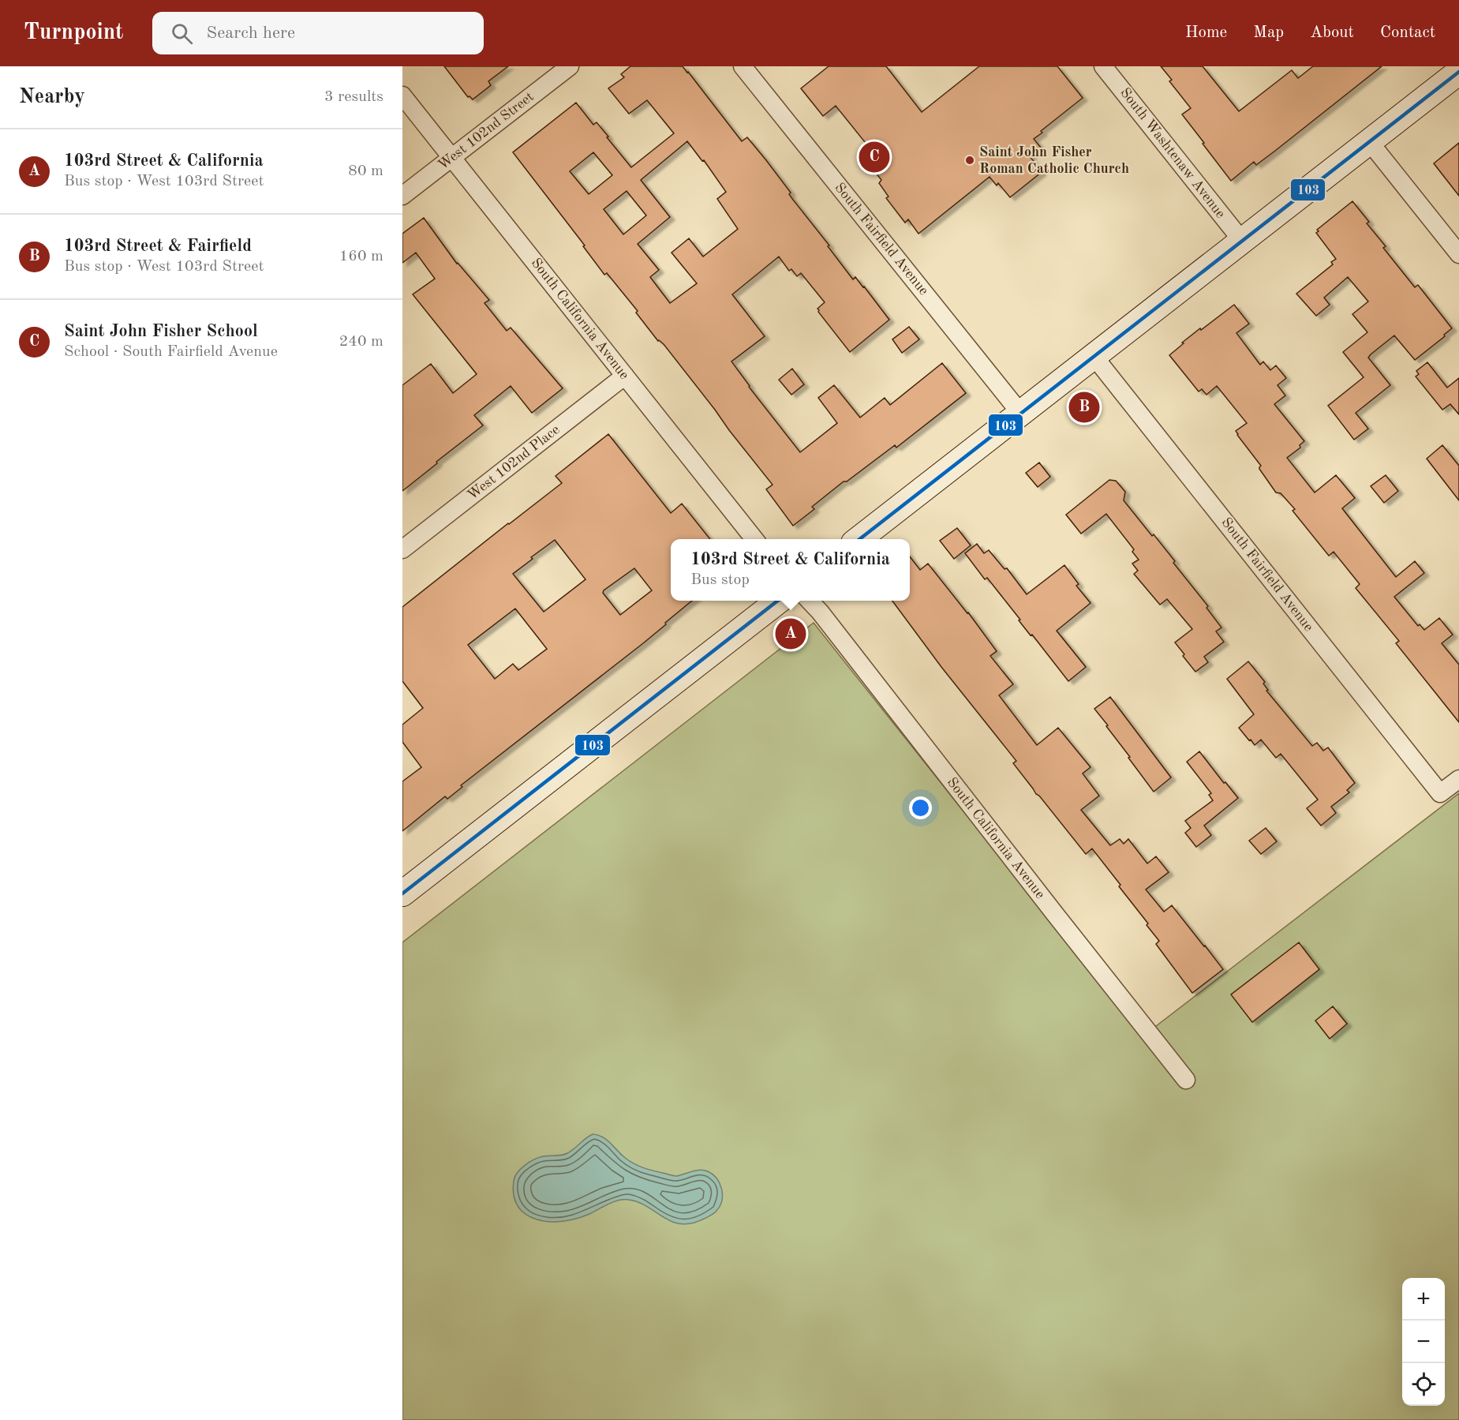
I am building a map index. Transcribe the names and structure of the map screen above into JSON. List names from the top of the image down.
{
  "streets": {
    "street": [
      "West 102nd Street",
      "South Washtenaw Avenue",
      "South Fairfield Avenue",
      "South California Avenue",
      "West 102nd Place"
    ]
  },
  "crossings": [
    ["West 102nd Street", "South California Avenue"],
    ["South California Avenue", "West 102nd Place"]
  ],
  "places": ["Saint John Fisher Roman Catholic Church"],
  "lines": ["transit line 103"],
  "page": {
    "header": "Turnpoint",
    "search": "Search here",
    "nav": [
      "Home",
      "Map",
      "About",
      "Contact"
    ],
    "heading": ["Nearby", "3 results"],
    "list": [
      {
        "mark": "A",
        "name": "103rd Street & California",
        "note": "Bus stop · West 103rd Street",
        "value": "80 m"
      },
      {
        "mark": "B",
        "name": "103rd Street & Fairfield",
        "note": "Bus stop · West 103rd Street",
        "value": "160 m"
      },
      {
        "mark": "C",
        "name": "Saint John Fisher School",
        "note": "School · South Fairfield Avenue",
        "value": "240 m"
      }
    ],
    "pins": ["C", "B", "A"],
    "popup": ["103rd Street & California", "Bus stop"],
    "map_buttons": ["+", "−"]
  }
}
